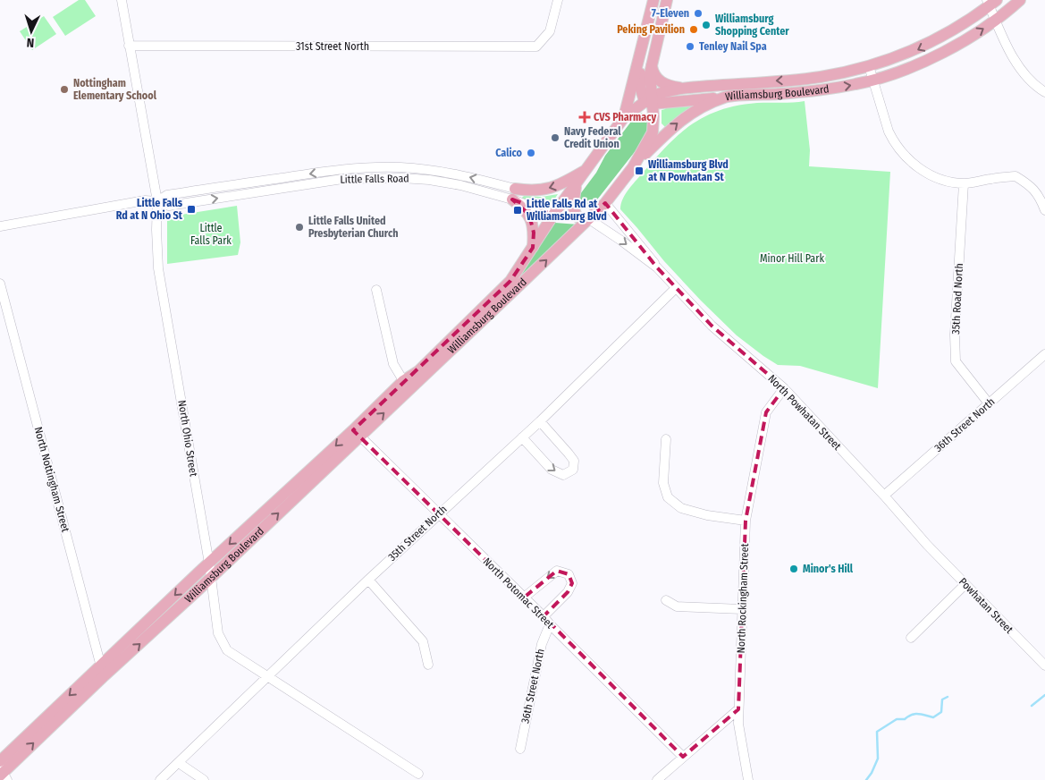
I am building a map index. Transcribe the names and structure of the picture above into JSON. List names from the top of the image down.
{
  "streets": {
    "main road": ["Williamsburg Boulevard"],
    "street": [
      "31st Street North",
      "Little Falls Road",
      "35th Road North",
      "North Powhatan Street",
      "36th Street North",
      "North Ohio Street",
      "North Nottingham Street",
      "35th Street North",
      "North Potomac Street",
      "North Rockingham Street",
      "Powhatan Street"
    ]
  },
  "crossings": [
    ["31st Street North", "North Ohio Street"],
    ["Williamsburg Boulevard", "Little Falls Road"],
    ["Williamsburg Boulevard", "North Powhatan Street"],
    ["Williamsburg Boulevard", "North Ohio Street"],
    ["Williamsburg Boulevard", "North Nottingham Street"],
    ["Williamsburg Boulevard", "North Potomac Street"],
    ["Little Falls Road", "North Powhatan Street"],
    ["Little Falls Road", "North Ohio Street"],
    ["35th Road North", "36th Street North"],
    ["North Powhatan Street", "36th Street North"],
    ["North Powhatan Street", "35th Street North"],
    ["North Powhatan Street", "North Rockingham Street"],
    ["North Powhatan Street", "Powhatan Street"],
    ["36th Street North", "North Potomac Street"],
    ["North Ohio Street", "35th Street North"],
    ["35th Street North", "North Potomac Street"]
  ],
  "parks": ["Little Falls Park", "Minor Hill Park"],
  "places": {
    "other": [
      "7-Eleven",
      "Williamsburg Shopping Center",
      "Peking Pavilion",
      "Tenley Nail Spa",
      "Nottingham Elementary School",
      "Navy Federal Credit Union",
      "Calico",
      "Little Falls United Presbyterian Church",
      "Minor's Hill"
    ],
    "health": ["CVS Pharmacy"],
    "transit": ["Williamsburg Blvd at N Powhatan St", "Little Falls Rd at N Ohio St", "Little Falls Rd at Williamsburg Blvd"]
  },
  "north": "bottom"
}
